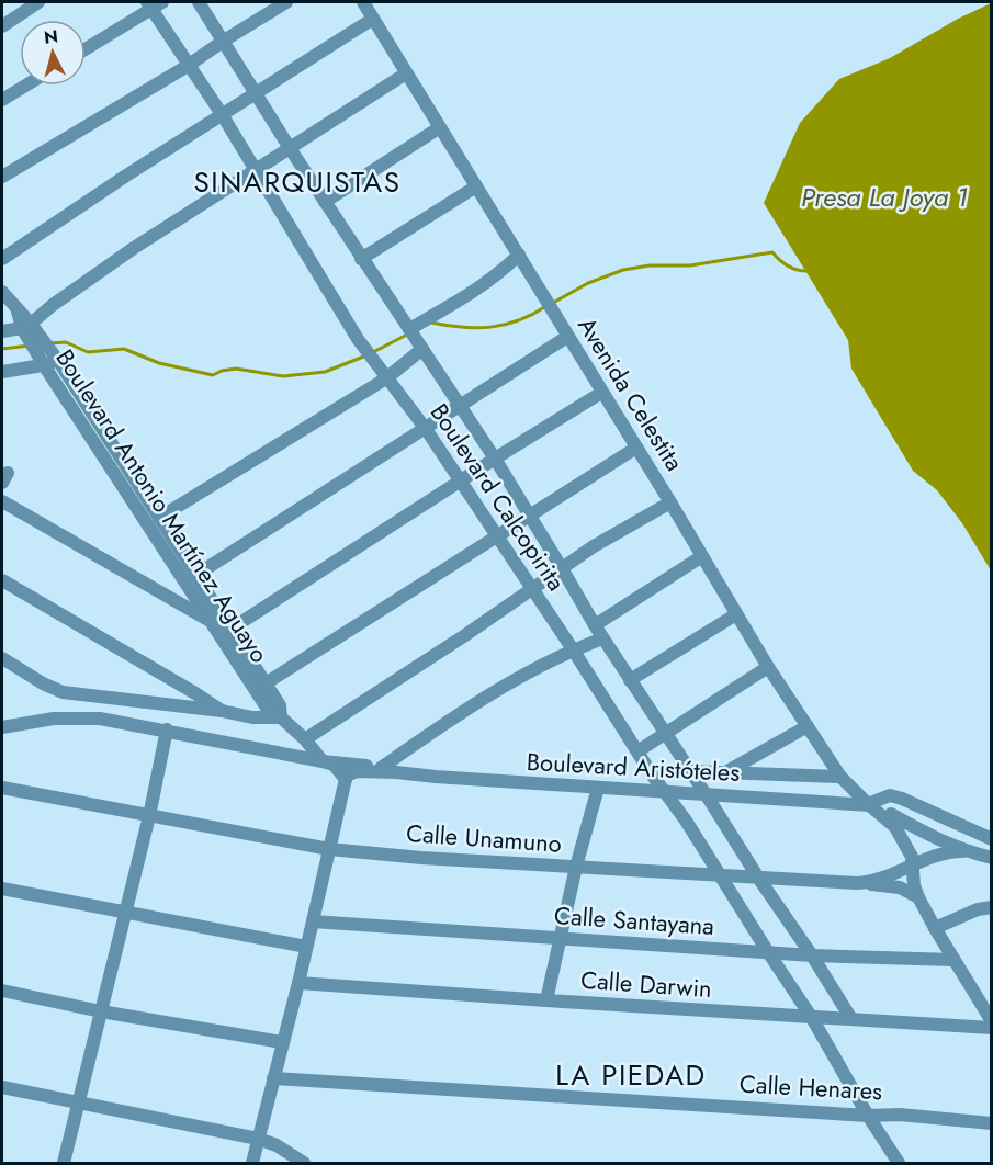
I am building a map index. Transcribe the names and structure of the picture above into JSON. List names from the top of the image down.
{
  "streets": {
    "street": [
      "Avenida Celestita",
      "Boulevard Calcopirita",
      "Boulevard Antonio Martínez Aguayo",
      "Boulevard Aristóteles",
      "Calle Unamuno",
      "Calle Santayana",
      "Calle Darwin",
      "Calle Henares"
    ]
  },
  "crossings": [
    ["Avenida Celestita", "Boulevard Aristóteles"],
    ["Boulevard Calcopirita", "Boulevard Aristóteles"],
    ["Boulevard Calcopirita", "Calle Unamuno"],
    ["Boulevard Calcopirita", "Calle Santayana"],
    ["Boulevard Calcopirita", "Calle Darwin"],
    ["Boulevard Calcopirita", "Calle Henares"],
    ["Boulevard Antonio Martínez Aguayo", "Boulevard Aristóteles"],
    ["Boulevard Aristóteles", "Calle Unamuno"]
  ],
  "districts": ["SINARQUISTAS", "LA PIEDAD"],
  "water": ["Presa La Joya 1"],
  "north": "top"
}
